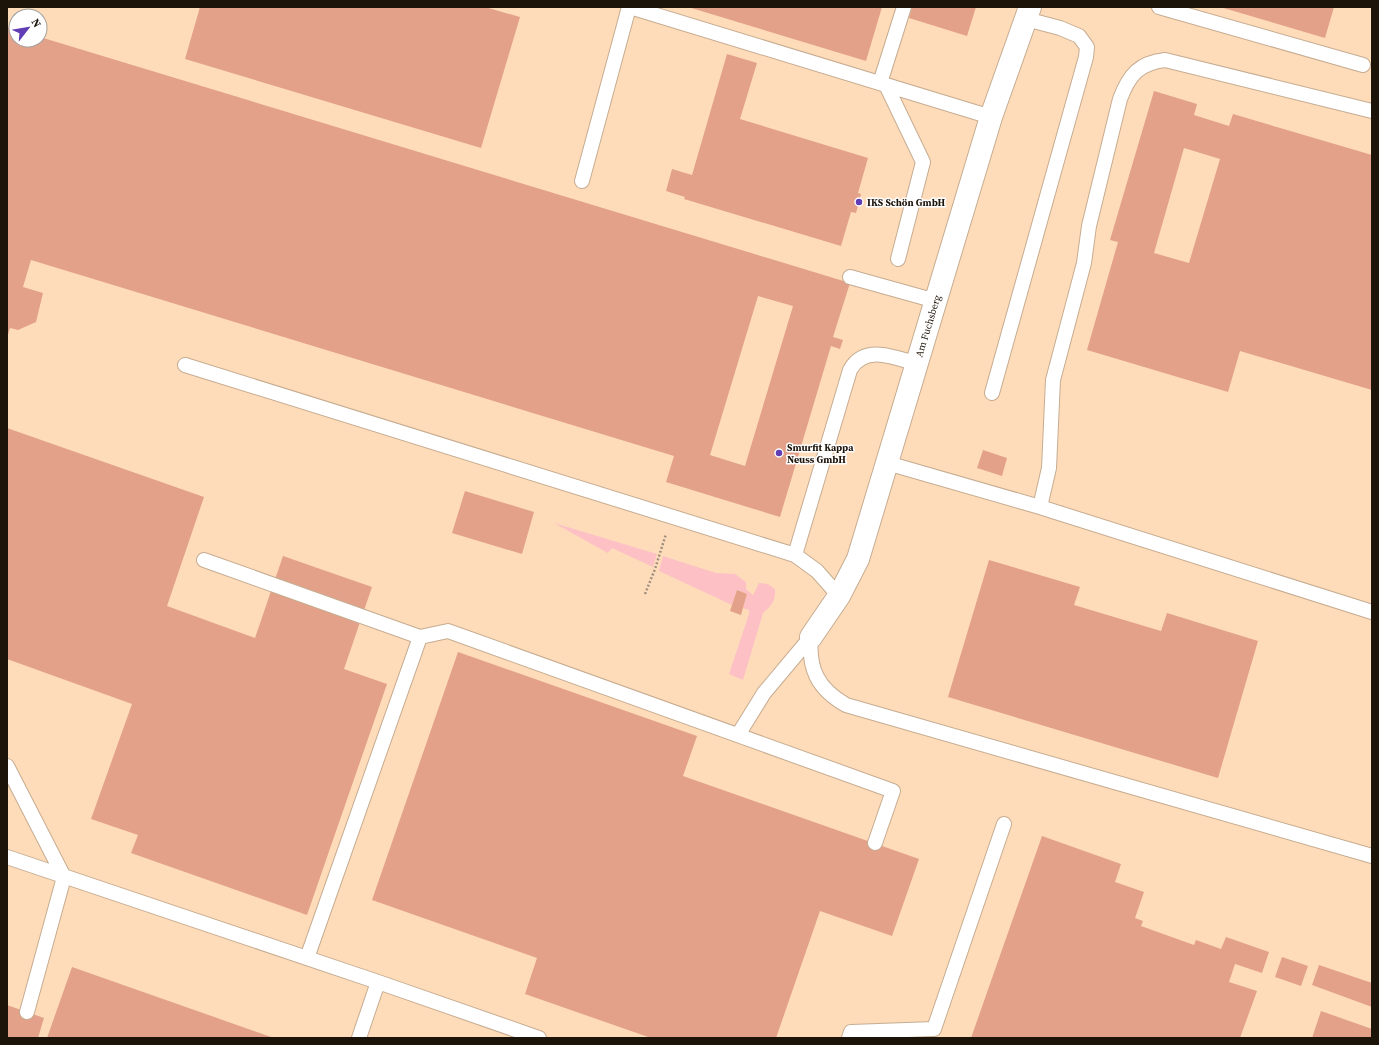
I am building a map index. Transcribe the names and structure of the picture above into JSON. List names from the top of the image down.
{
  "streets": {
    "street": ["Am Fuchsberg"]
  },
  "places": ["IKS Schön GmbH", "Smurfit Kappa Neuss GmbH"],
  "north": "top right"
}
